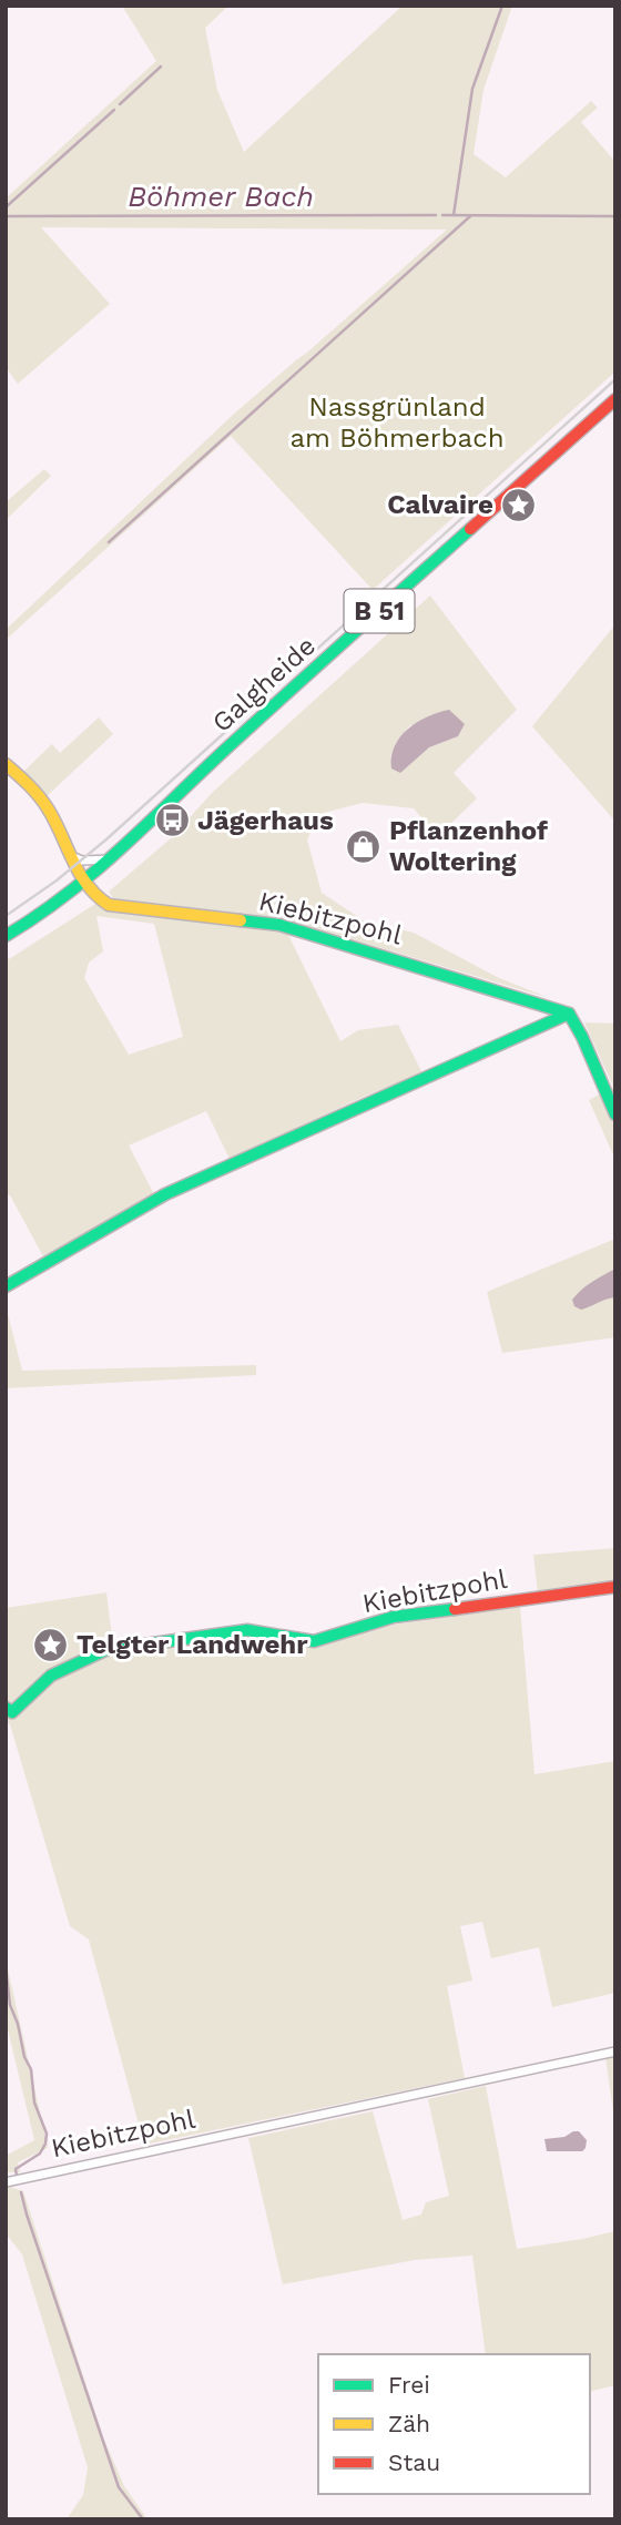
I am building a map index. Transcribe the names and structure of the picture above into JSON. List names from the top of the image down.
{
  "streets": {
    "street": ["B 51", "Galgheide", "Kiebitzpohl"]
  },
  "crossings": [
    ["B 51", "Galgheide"],
    ["B 51", "Kiebitzpohl"],
    ["Galgheide", "Kiebitzpohl"]
  ],
  "water": ["Böhmer Bach"],
  "parks": ["Nassgrünland am Böhmerbach"],
  "places": {
    "place": ["Calvaire", "Telgter Landwehr"],
    "bus stop": ["Jägerhaus"],
    "shop": ["Pflanzenhof Woltering"]
  },
  "legend": ["Frei", "Zäh", "Stau"]
}
